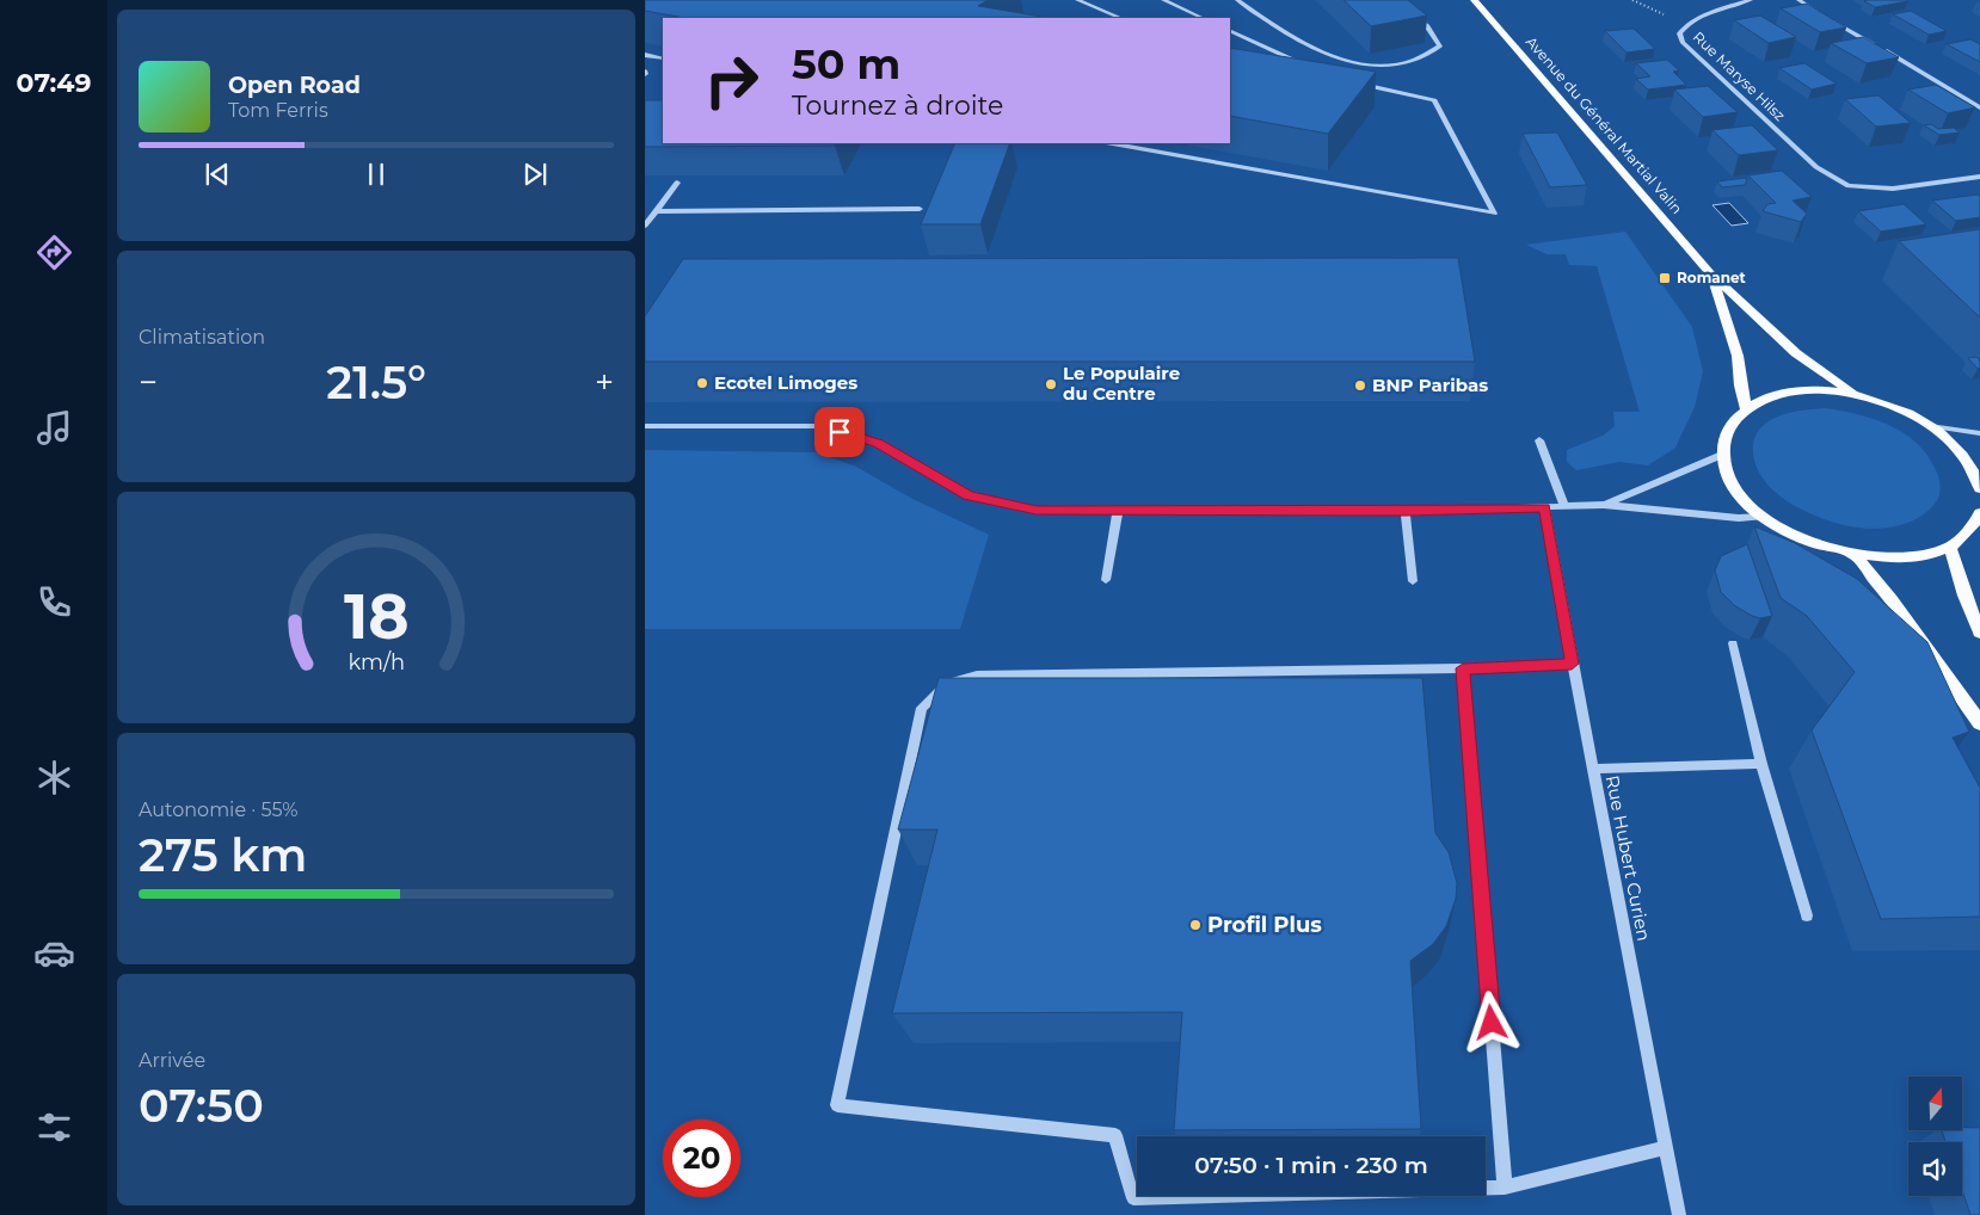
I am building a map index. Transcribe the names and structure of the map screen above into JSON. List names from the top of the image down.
{
  "streets": {
    "main road": ["Avenue du Général Martial Valin"],
    "street": ["Rue Maryse Hilsz", "Rue Hubert Curien"]
  },
  "places": {
    "transit": ["Romanet"],
    "other": [
      "Ecotel Limoges",
      "Le Populaire du Centre",
      "BNP Paribas",
      "Profil Plus"
    ]
  },
  "north": "top",
  "page": {
    "tabs": "07:49",
    "turn": ["50 m", "Tournez à droite"],
    "song": ["Open Road", "Tom Ferris"],
    "tile": [
      "Climatisation",
      ["Autonomie · 55%", "275 km"],
      ["Arrivée", "07:50"]
    ],
    "heat": ["−", "21.5°", "+"],
    "limit": "20",
    "trip": "07:50 · 1 min · 230 m",
    "gauge": ["18", "km/h"]
  }
}
